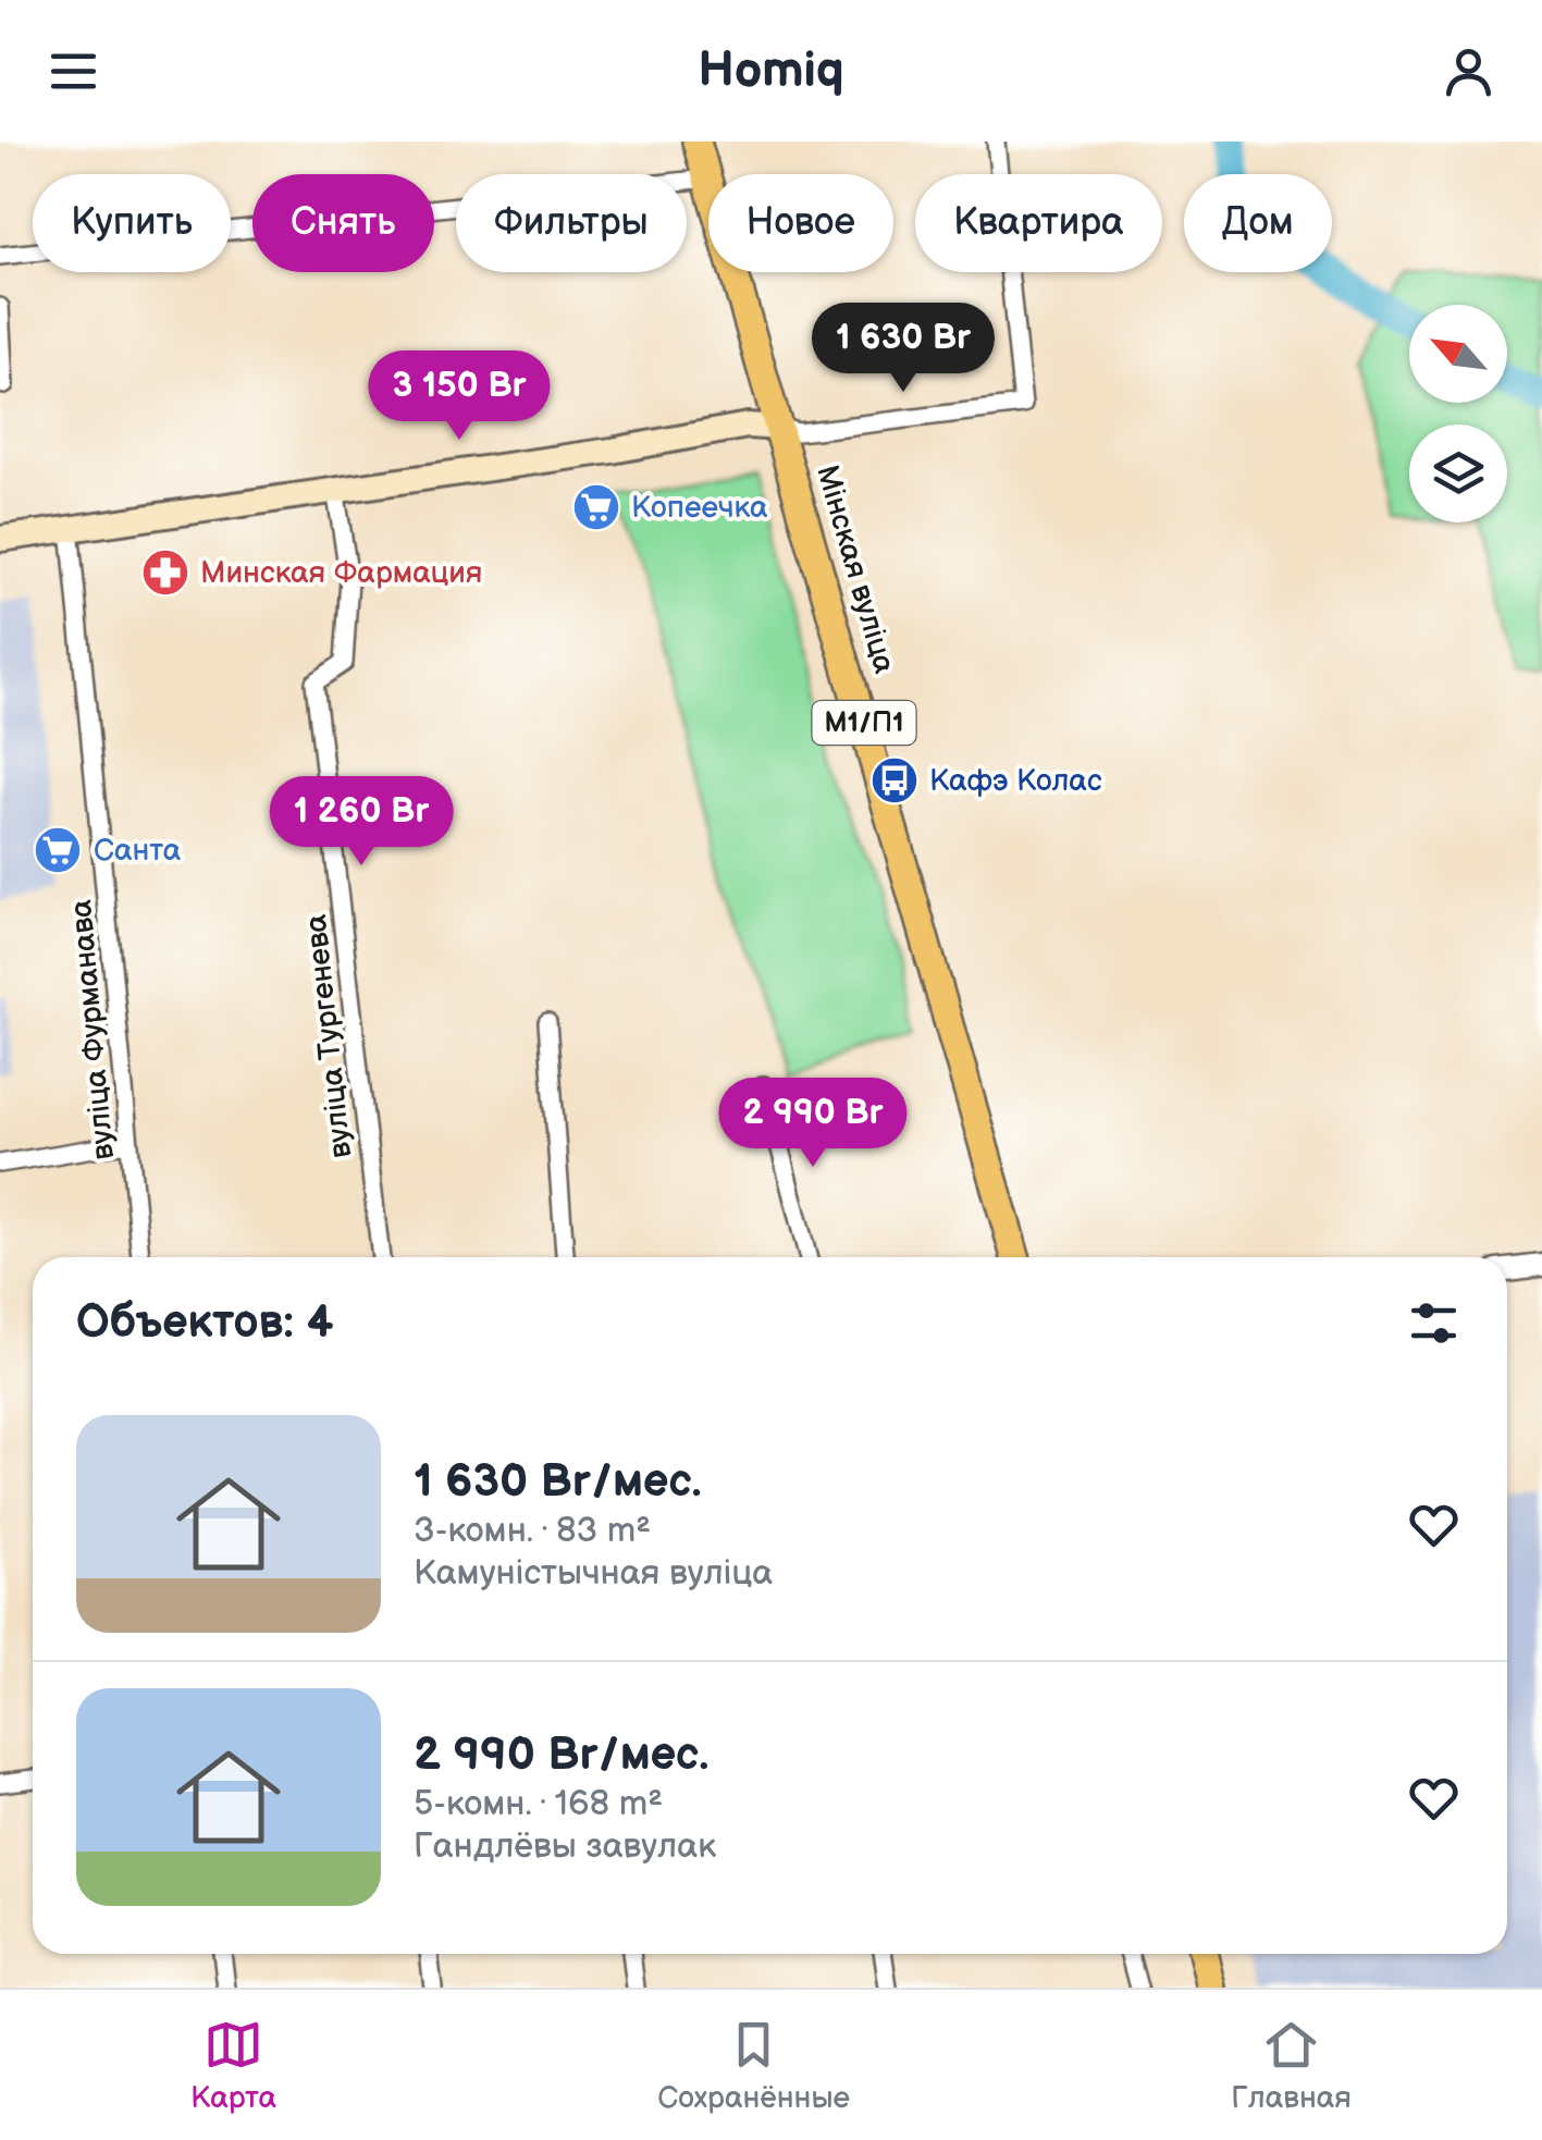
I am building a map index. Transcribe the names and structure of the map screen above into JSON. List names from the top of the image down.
{
  "streets": {
    "main road": ["Мінская вуліца", "М1/П1"],
    "street": ["вуліца Фурманава", "вуліца Тургенева"]
  },
  "places": {
    "supermarket": ["Копеечка", "Санта"],
    "pharmacy": ["Минская Фармация"],
    "bus stop": ["Кафэ Колас"]
  },
  "north": "top left",
  "page": {
    "header": "Homiq",
    "chip": [
      "Купить",
      "Снять",
      "Фильтры",
      "Новое",
      "Квартира",
      "Дом"
    ],
    "price": [
      "1 630 Br",
      "3 150 Br",
      "1 260 Br",
      "2 990 Br"
    ],
    "heading": "Объектов: 4",
    "list": [
      {
        "name": "1 630 Br/мес.",
        "note": "3-комн. · 83 m² · Камуністычная вуліца"
      },
      {
        "name": "2 990 Br/мес.",
        "note": "5-комн. · 168 m² · Гандлёвы завулак"
      }
    ],
    "tabs": ["Карта", "Сохранённые", "Главная"]
  }
}
